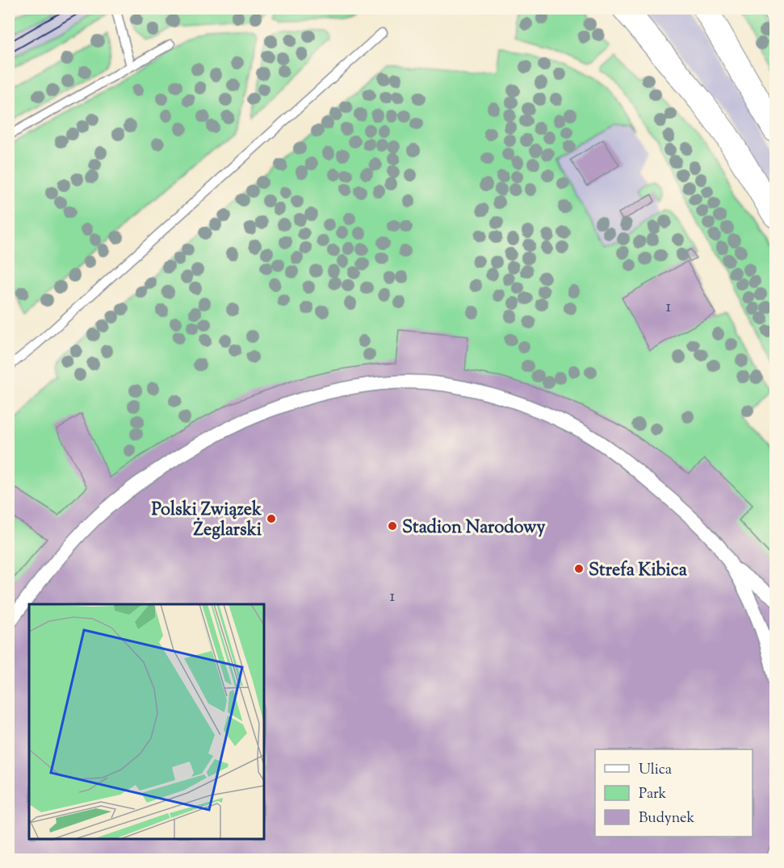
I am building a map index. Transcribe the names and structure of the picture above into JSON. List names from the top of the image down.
{
  "places": ["Polski Związek Żeglarski", "Stadion Narodowy", "Strefa Kibica"],
  "house_numbers": ["1", "1"],
  "legend": ["Ulica", "Park", "Budynek"]
}
